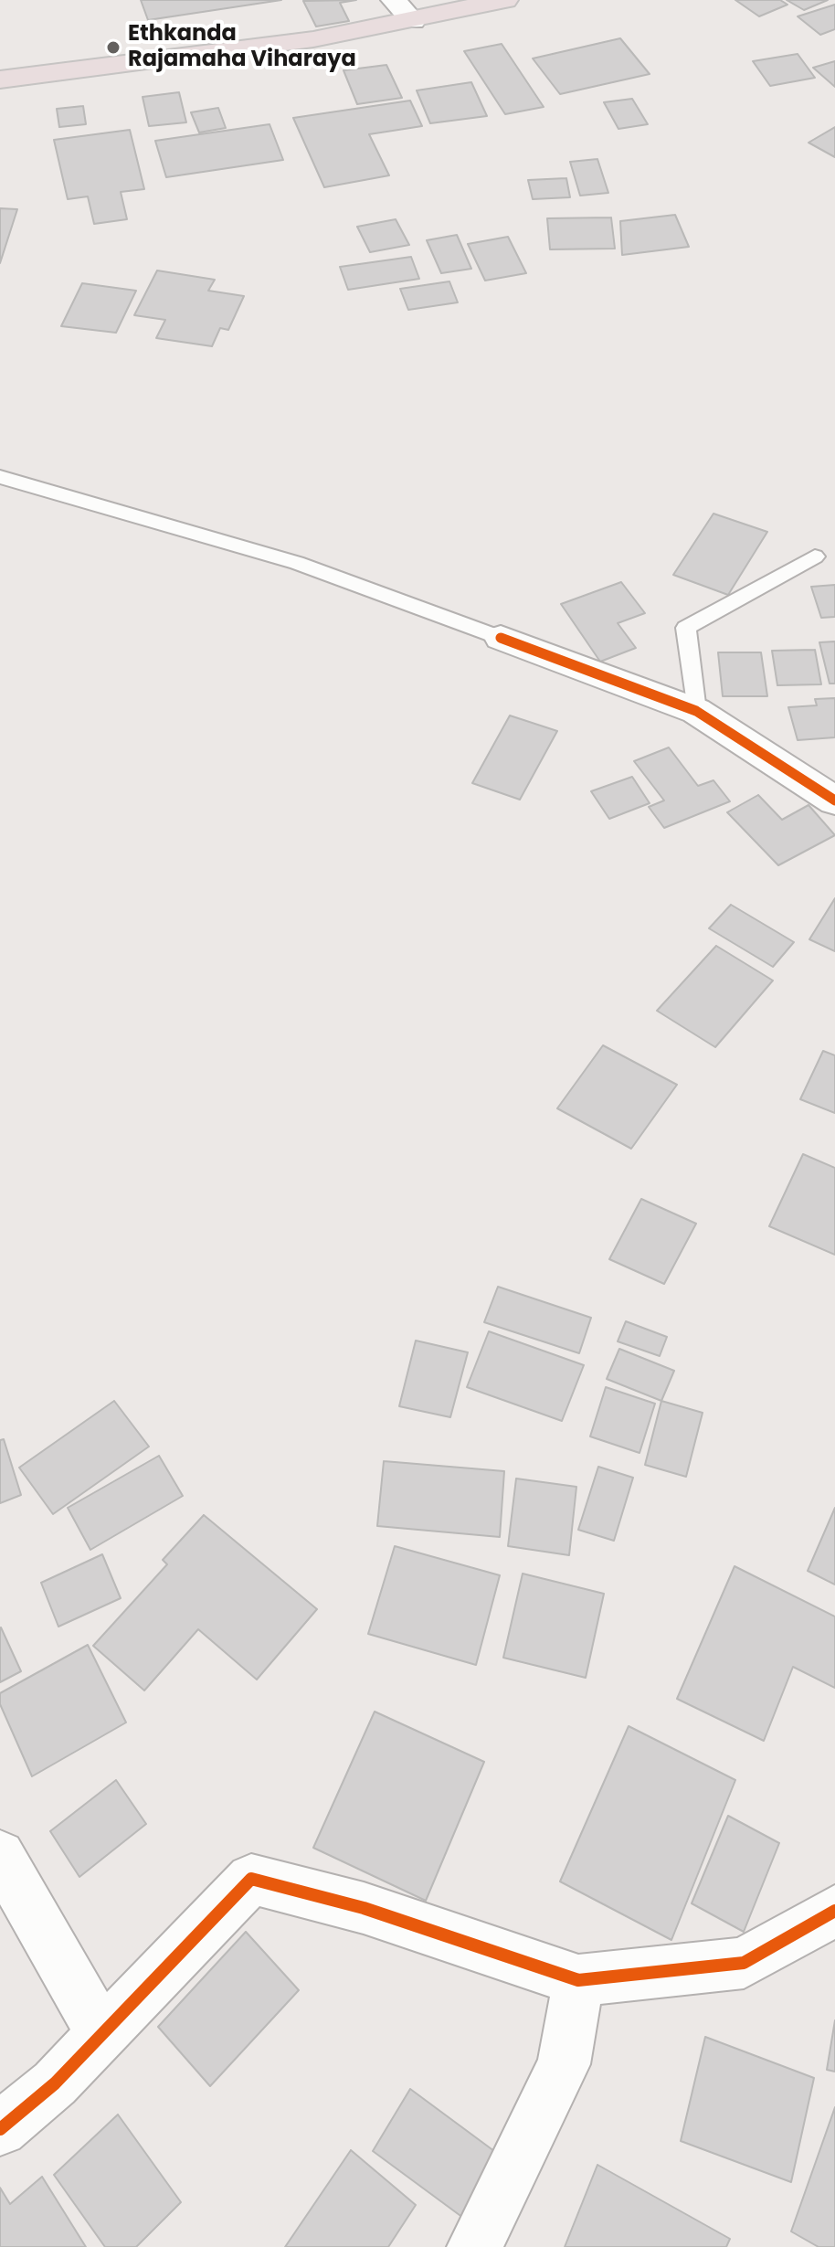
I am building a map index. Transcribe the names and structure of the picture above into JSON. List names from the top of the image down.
{
  "places": ["Ethkanda Rajamaha Viharaya"]
}
